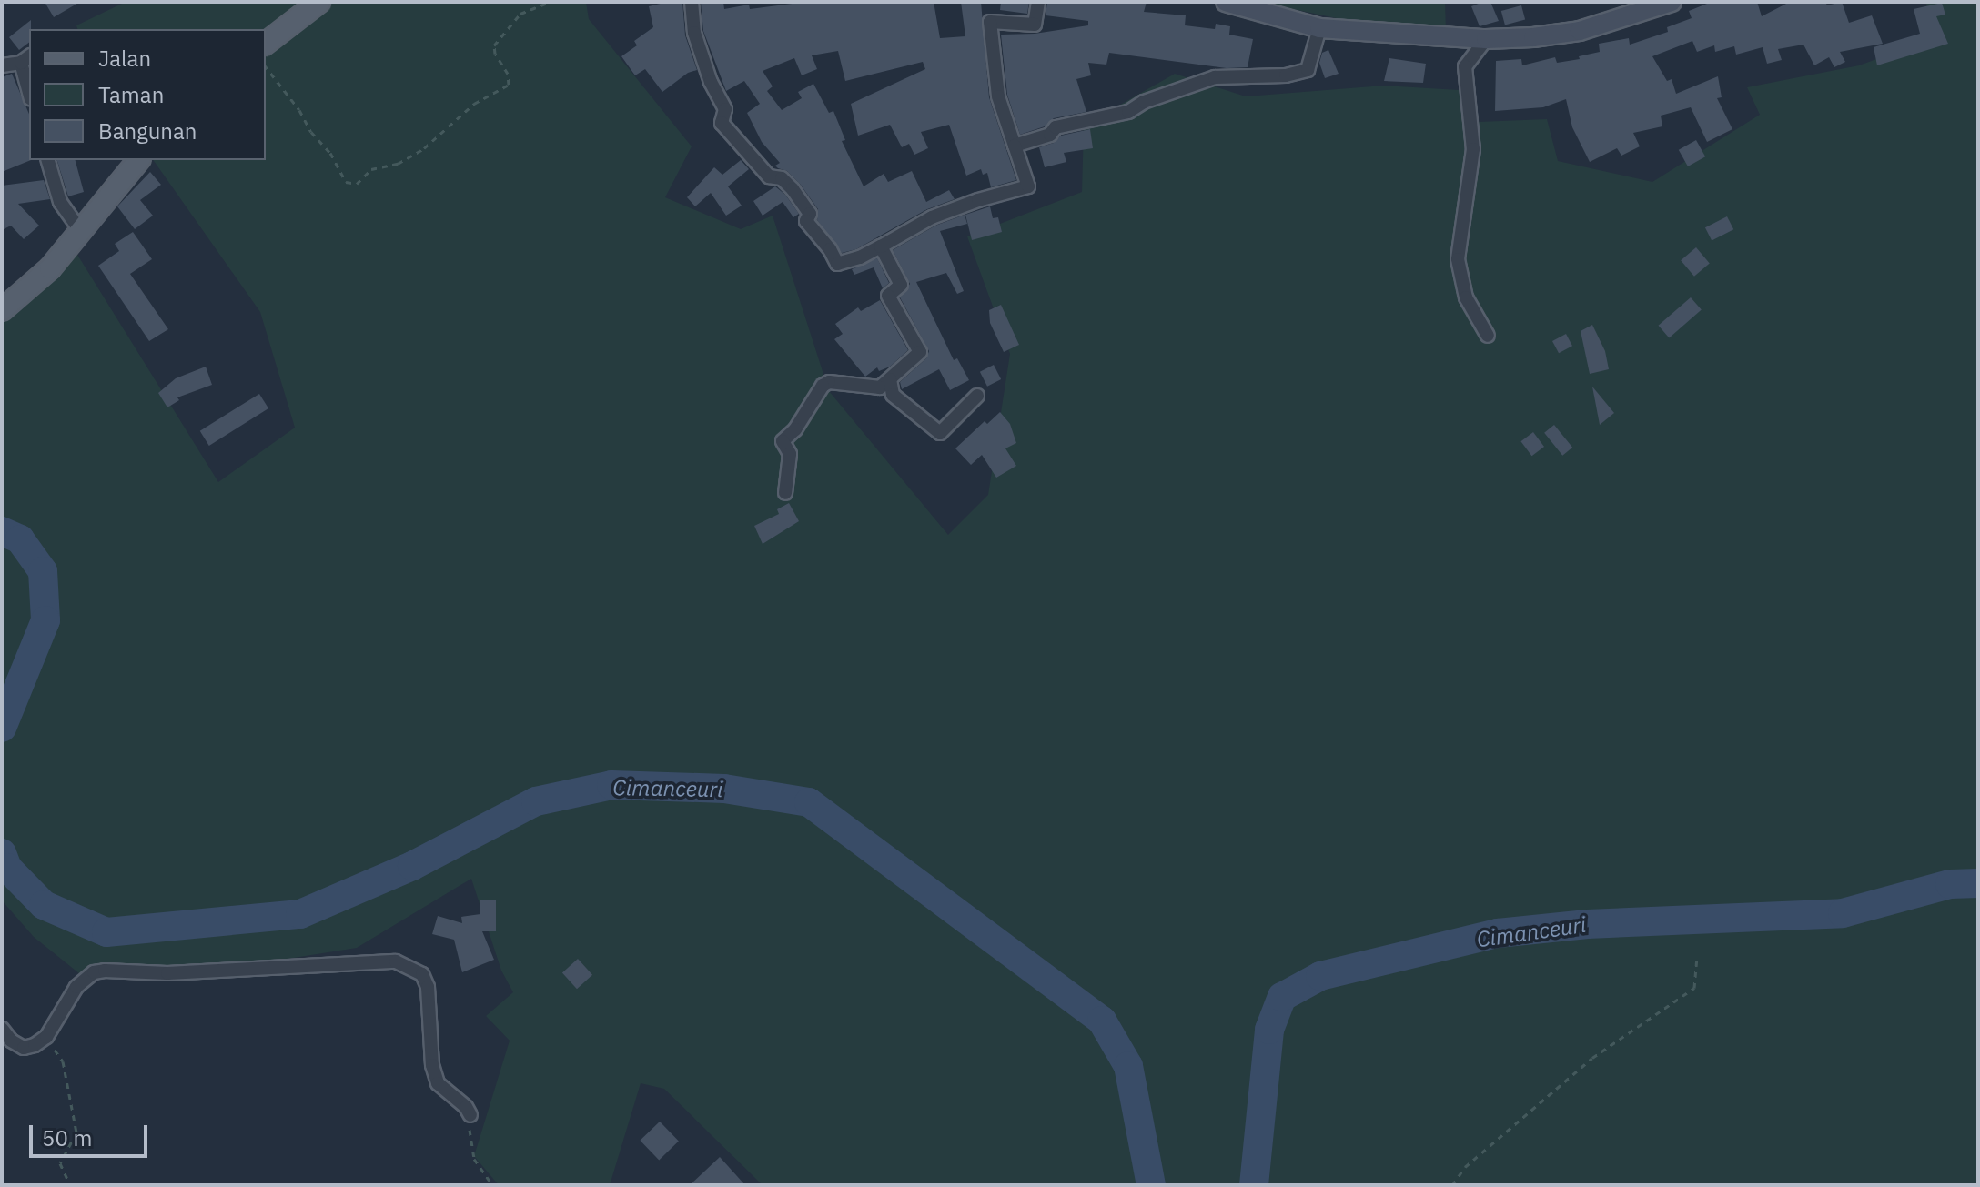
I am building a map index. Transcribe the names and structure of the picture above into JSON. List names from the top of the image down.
{
  "water": ["Cimanceuri"],
  "legend": ["Jalan", "Taman", "Bangunan"],
  "scale_bar": "50 m"
}
